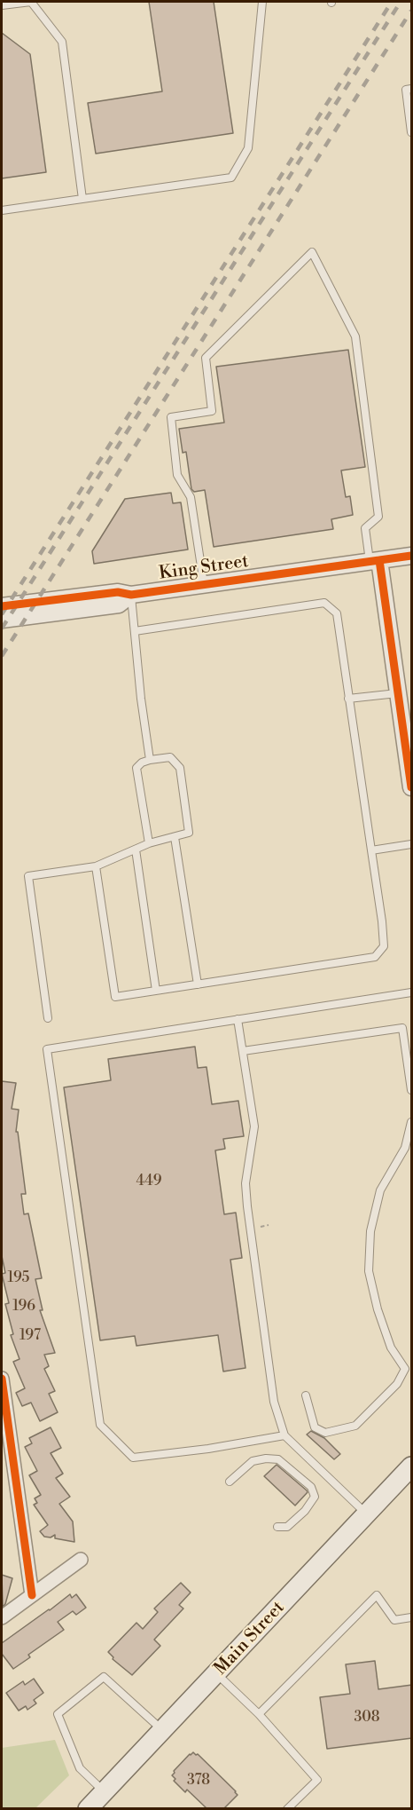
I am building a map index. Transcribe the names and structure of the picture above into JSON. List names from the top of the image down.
{
  "streets": {
    "main road": ["Main Street"],
    "street": ["King Street"]
  },
  "house_numbers": [
    "449",
    "195",
    "196",
    "197",
    "308",
    "378"
  ]
}
